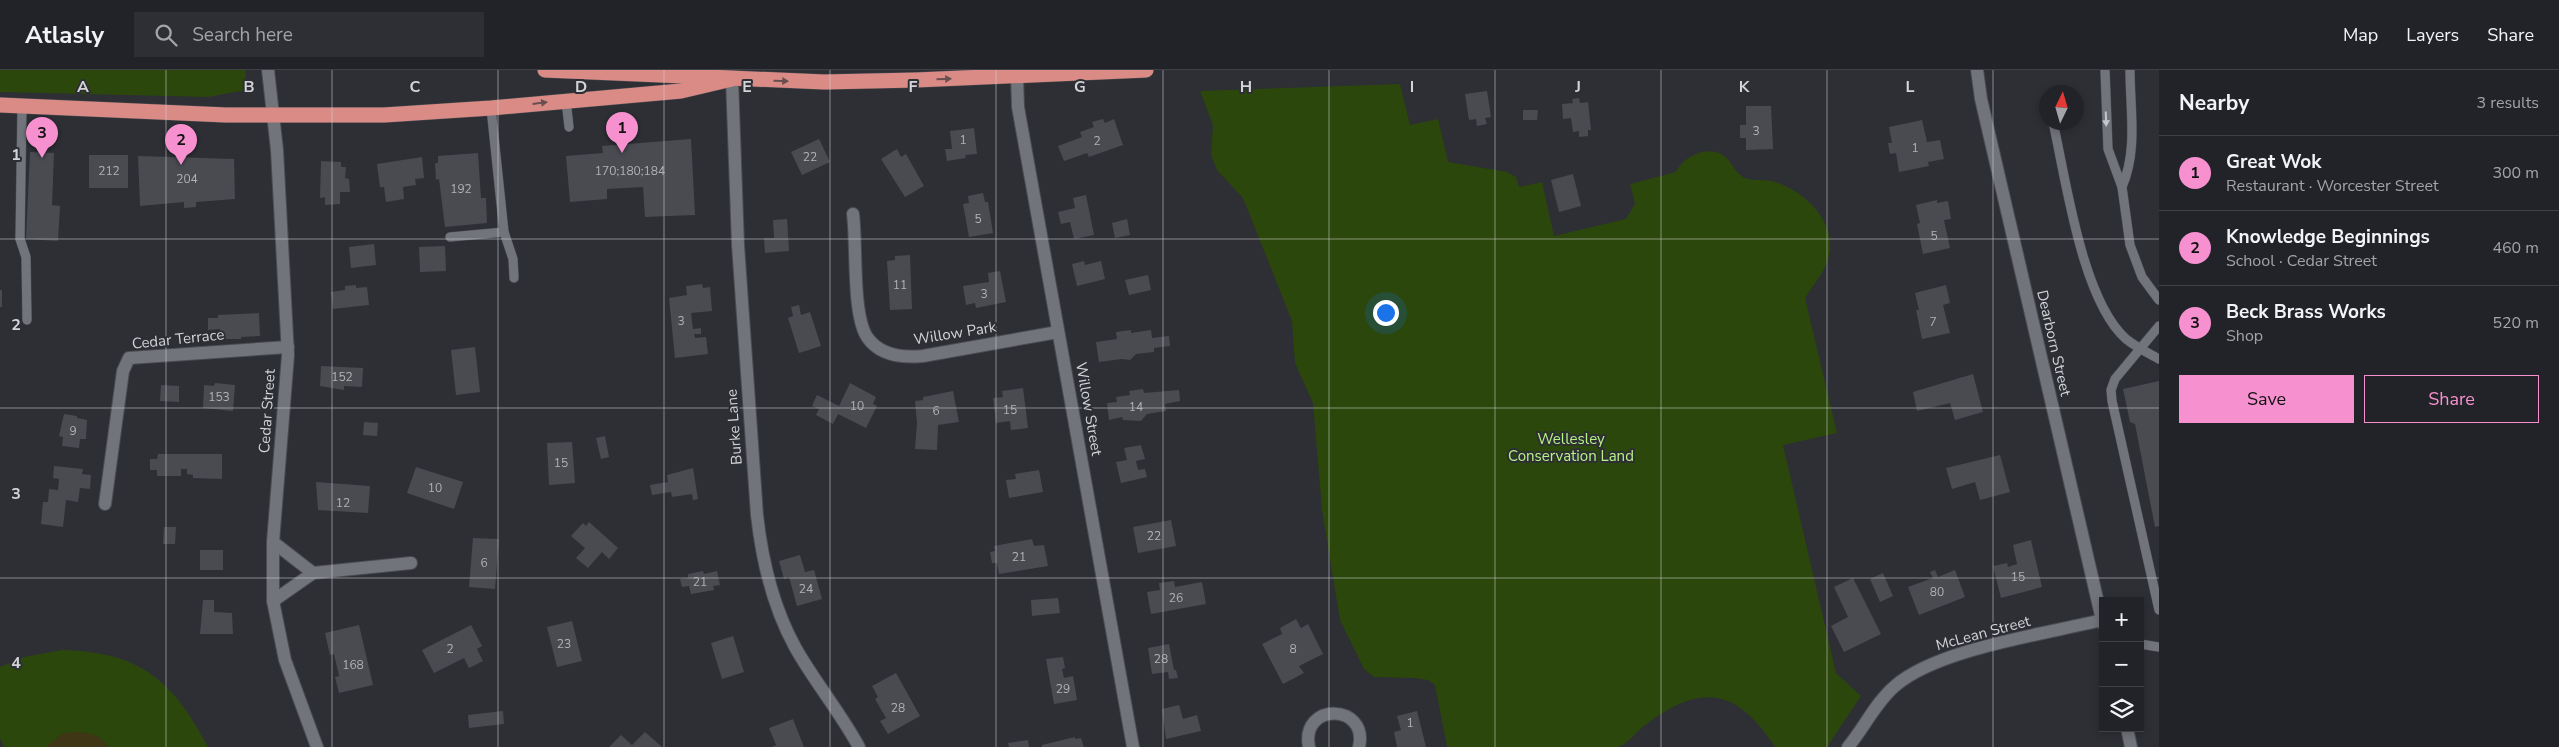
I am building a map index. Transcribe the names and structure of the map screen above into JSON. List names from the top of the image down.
{
  "streets": {
    "street": [
      "Willow Park",
      "Cedar Terrace",
      "Dearborn Street",
      "Willow Street",
      "Cedar Street",
      "Burke Lane",
      "McLean Street"
    ]
  },
  "crossings": [
    ["Willow Park", "Willow Street"],
    ["Cedar Terrace", "Cedar Street"]
  ],
  "parks": ["Wellesley Conservation Land"],
  "house_numbers": [
    "3",
    "1",
    "2",
    "1",
    "22",
    "212",
    "170;180;184",
    "204",
    "192",
    "5",
    "5",
    "11",
    "3",
    "3",
    "7",
    "152",
    "153",
    "10",
    "14",
    "15",
    "6",
    "9",
    "15",
    "10",
    "12",
    "22",
    "21",
    "6",
    "15",
    "21",
    "24",
    "80",
    "26",
    "23",
    "2",
    "8",
    "28",
    "168",
    "29",
    "28",
    "1"
  ],
  "north": "top",
  "page": {
    "header": "Atlasly",
    "search": "Search here",
    "nav": ["Map", "Layers", "Share"],
    "heading": ["Nearby", "3 results"],
    "pins": ["1", "3", "2"],
    "list": [
      {
        "mark": "1",
        "name": "Great Wok",
        "note": "Restaurant · Worcester Street",
        "value": "300 m"
      },
      {
        "mark": "2",
        "name": "Knowledge Beginnings",
        "note": "School · Cedar Street",
        "value": "460 m"
      },
      {
        "mark": "3",
        "name": "Beck Brass Works",
        "note": "Shop",
        "value": "520 m"
      }
    ],
    "buttons": ["Save", "Share"],
    "map_buttons": ["+", "−"]
  },
  "grid": {
    "columns": [
      "A",
      "B",
      "C",
      "D",
      "E",
      "F",
      "G",
      "H",
      "I",
      "J",
      "K",
      "L"
    ],
    "rows": [
      "1",
      "2",
      "3",
      "4"
    ]
  }
}
